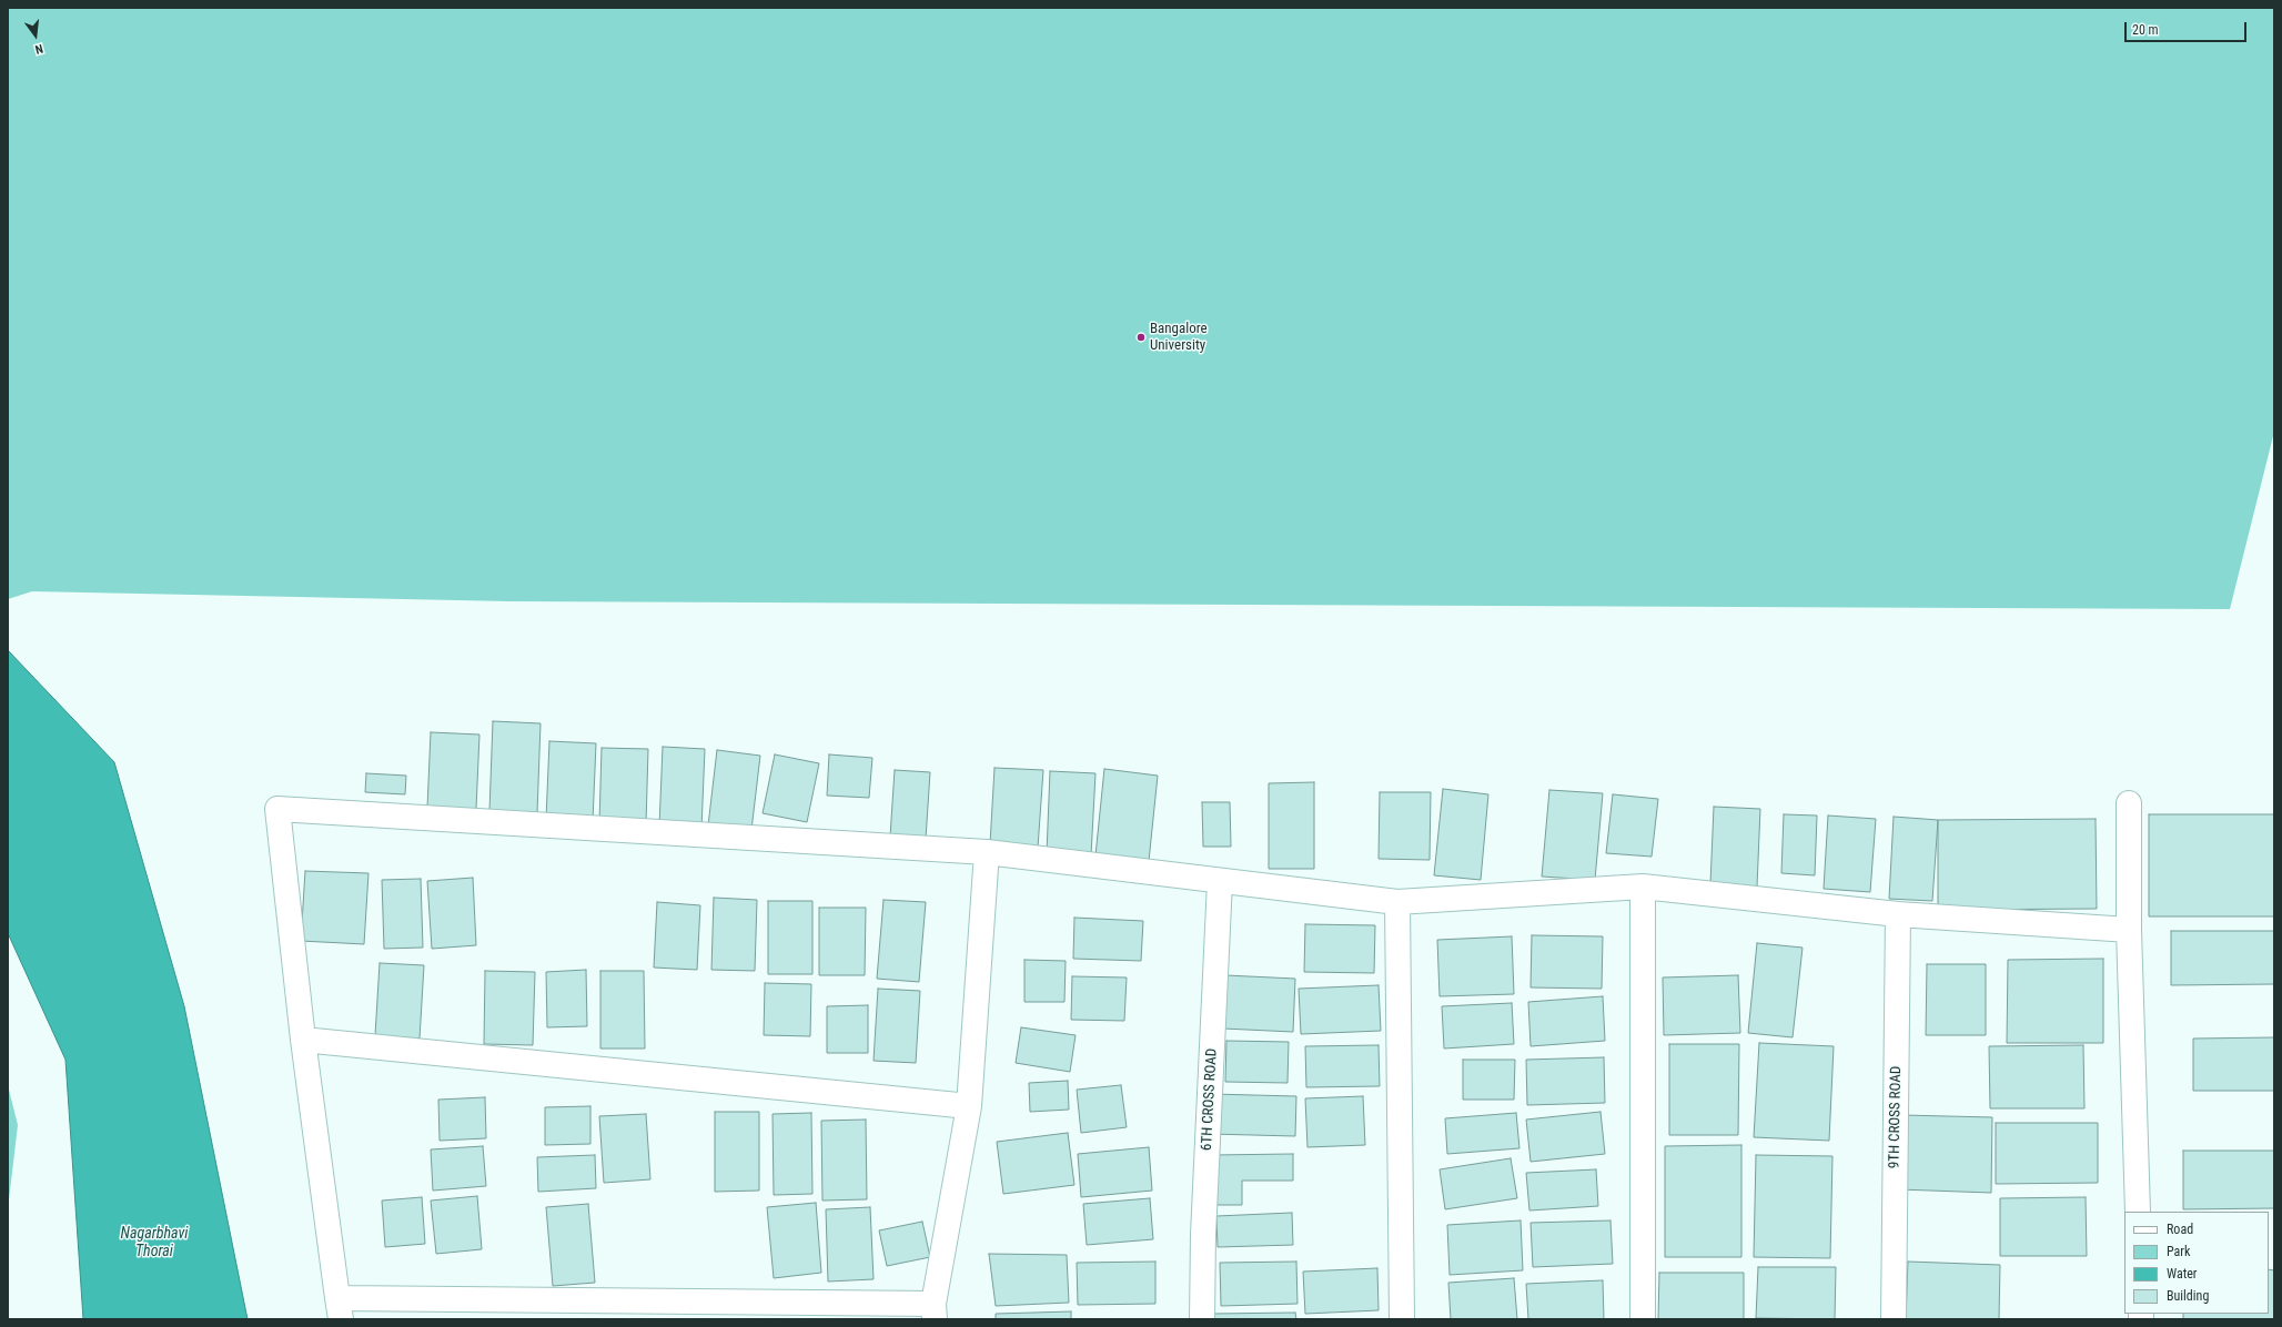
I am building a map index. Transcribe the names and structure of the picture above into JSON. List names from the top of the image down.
{
  "streets": {
    "street": ["6TH CROSS ROAD", "9TH CROSS ROAD"]
  },
  "water": ["Nagarbhavi Thorai"],
  "places": ["Bangalore University"],
  "legend": [
    "Road",
    "Park",
    "Water",
    "Building"
  ],
  "scale_bar": "20 m",
  "north": "bottom"
}
